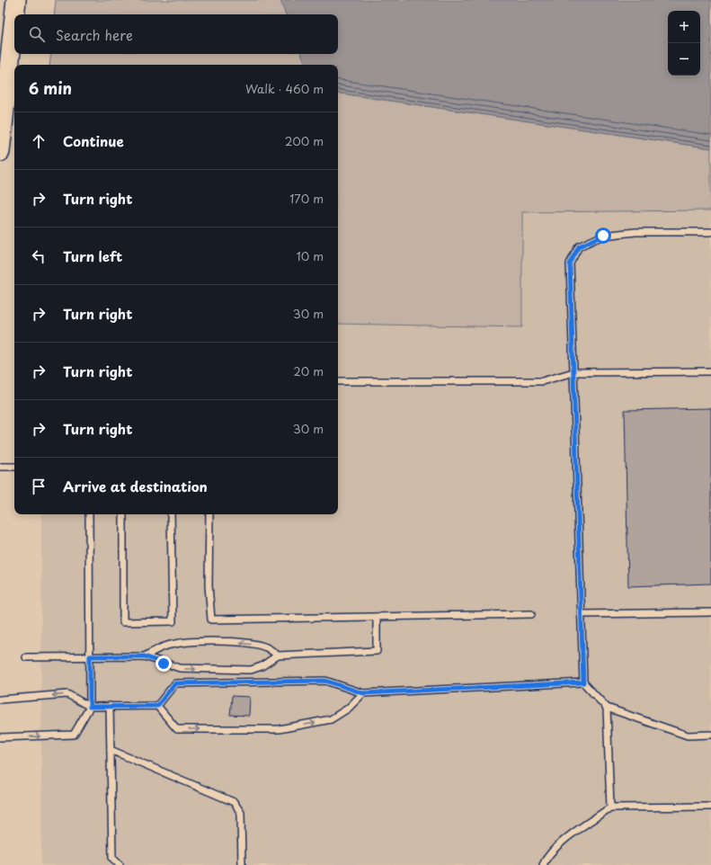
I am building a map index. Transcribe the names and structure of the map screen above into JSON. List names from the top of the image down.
{
  "page": {
    "map_buttons": ["+", "−"],
    "search": "Search here",
    "heading": ["6 min", "Walk · 460 m"],
    "list": [
      ["Continue", "200 m"],
      ["Turn right", "170 m"],
      ["Turn left", "10 m"],
      ["Turn right", "30 m"],
      ["Turn right", "20 m"],
      ["Turn right", "30 m"],
      "Arrive at destination"
    ]
  }
}
